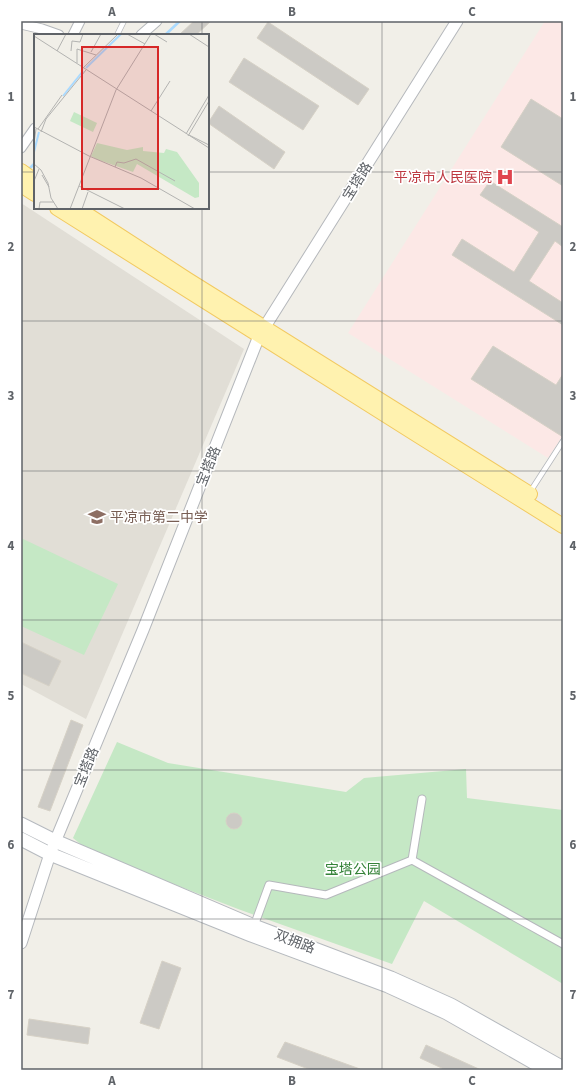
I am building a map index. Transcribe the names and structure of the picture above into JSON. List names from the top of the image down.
{
  "streets": {
    "main road": ["双拥路"],
    "street": ["宝塔路"]
  },
  "crossings": [
    ["宝塔路", "双拥路"]
  ],
  "parks": ["宝塔公园"],
  "places": {
    "hospital": ["平凉市人民医院"],
    "school or university": ["平凉市第二中学"]
  },
  "grid": {
    "columns": ["A", "B", "C"],
    "rows": [
      "1",
      "2",
      "3",
      "4",
      "5",
      "6",
      "7"
    ]
  }
}
